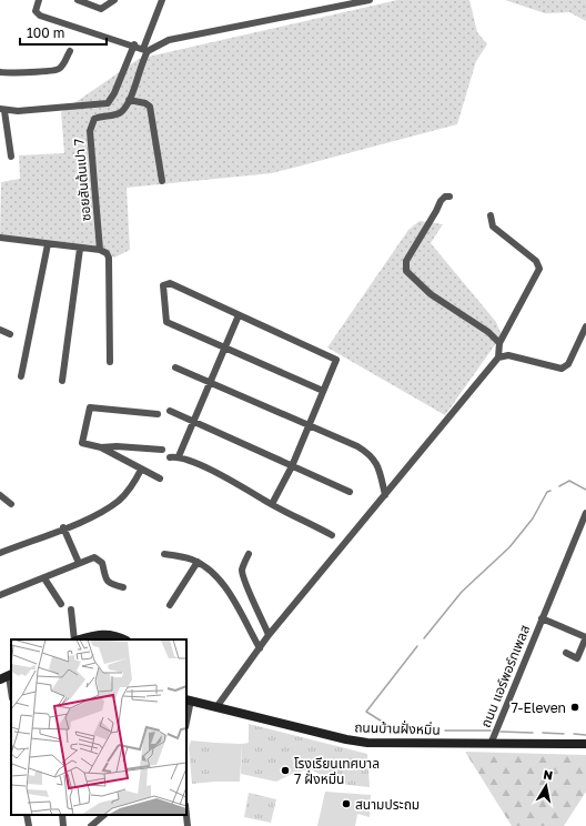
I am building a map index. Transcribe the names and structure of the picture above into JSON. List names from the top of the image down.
{
  "streets": {
    "street": ["ซอยสันต้นเปา 7", "ถนน แอร์พอร์ทเพลส", "ถนนบ้านฝั่งหมิ่น"]
  },
  "crossings": [
    ["ถนน แอร์พอร์ทเพลส", "ถนนบ้านฝั่งหมิ่น"]
  ],
  "places": ["7-Eleven", "โรงเรียนเทศบาล 7 ฝั่งหมิ่น", "สนามประถม"],
  "scale_bar": "100 m",
  "north": "top"
}
